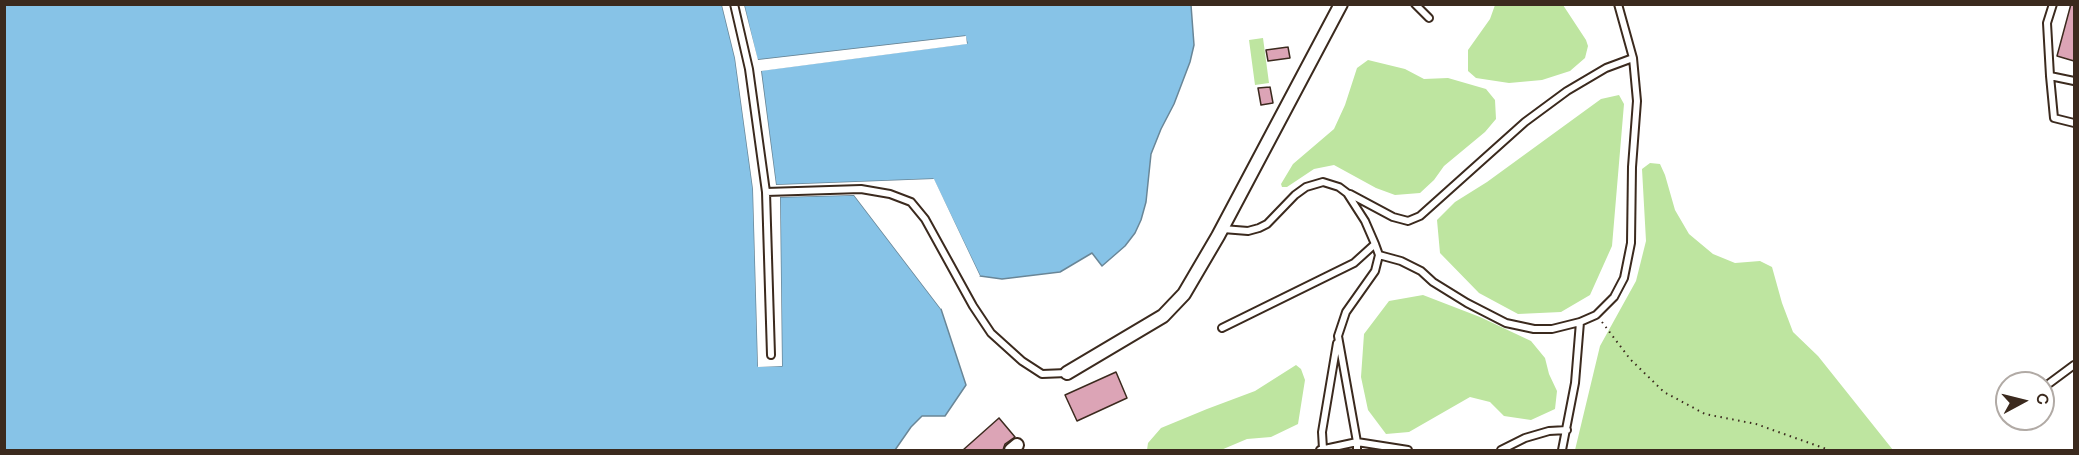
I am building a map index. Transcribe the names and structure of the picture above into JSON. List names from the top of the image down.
{
  "north": "right"
}
